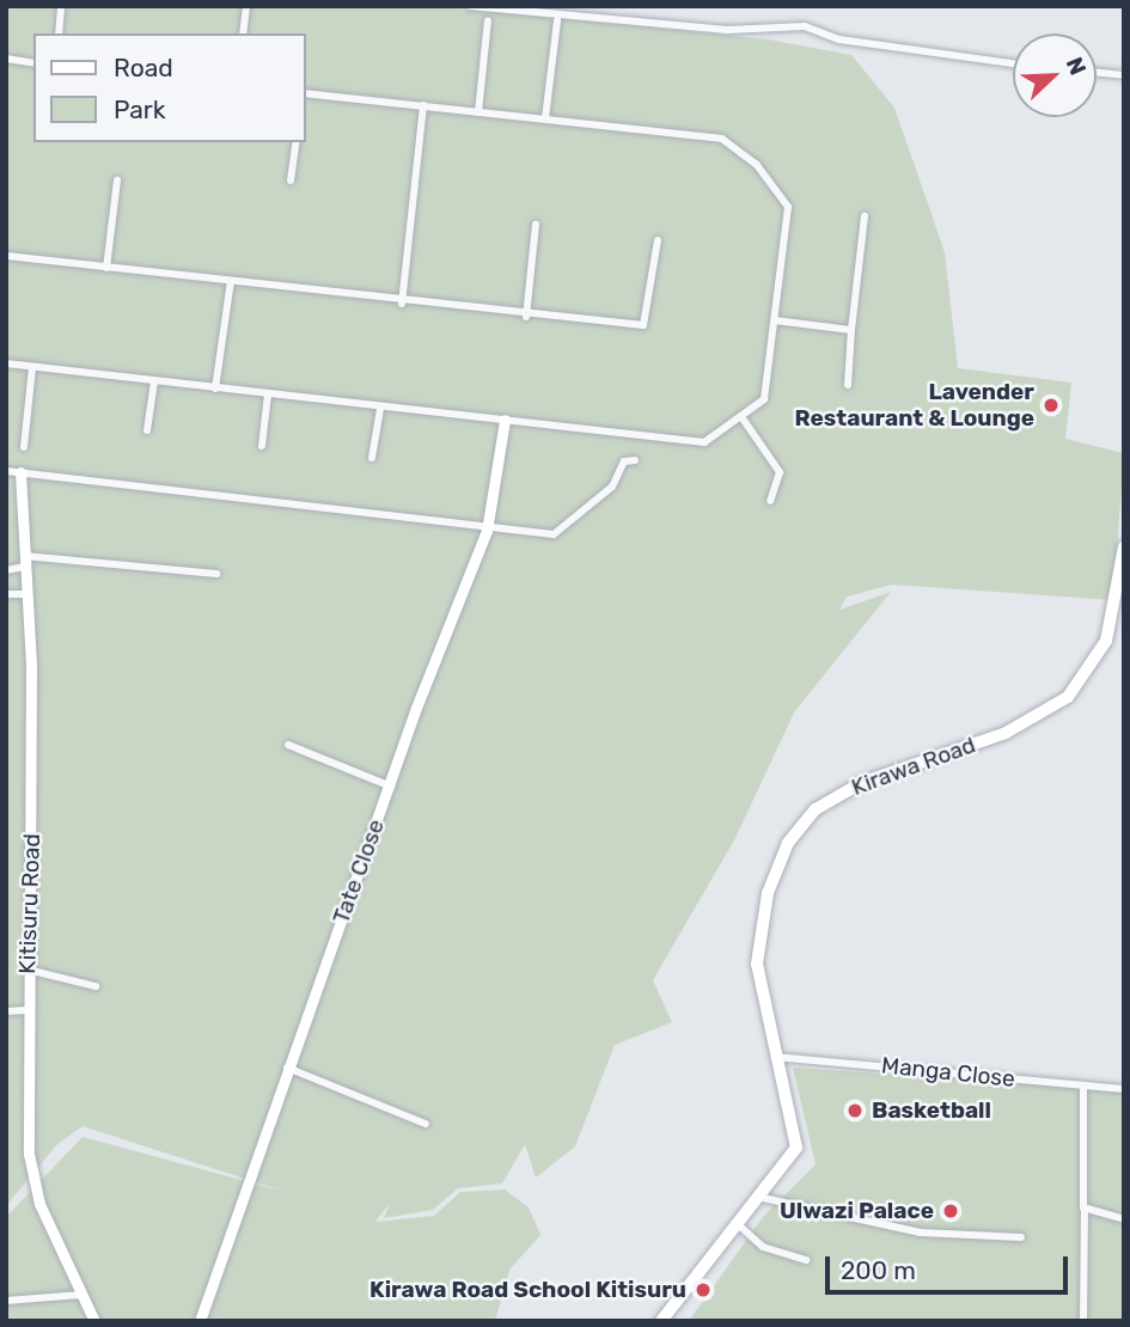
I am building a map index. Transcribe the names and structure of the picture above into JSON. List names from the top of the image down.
{
  "streets": {
    "main road": ["Kirawa Road"],
    "street": ["Tate Close", "Kitisuru Road", "Manga Close"]
  },
  "crossings": [
    ["Kirawa Road", "Manga Close"]
  ],
  "places": [
    "Lavender Restaurant & Lounge",
    "Basketball",
    "Ulwazi Palace",
    "Kirawa Road School Kitisuru"
  ],
  "legend": ["Road", "Park"],
  "scale_bar": "200 m",
  "north": "top right"
}
